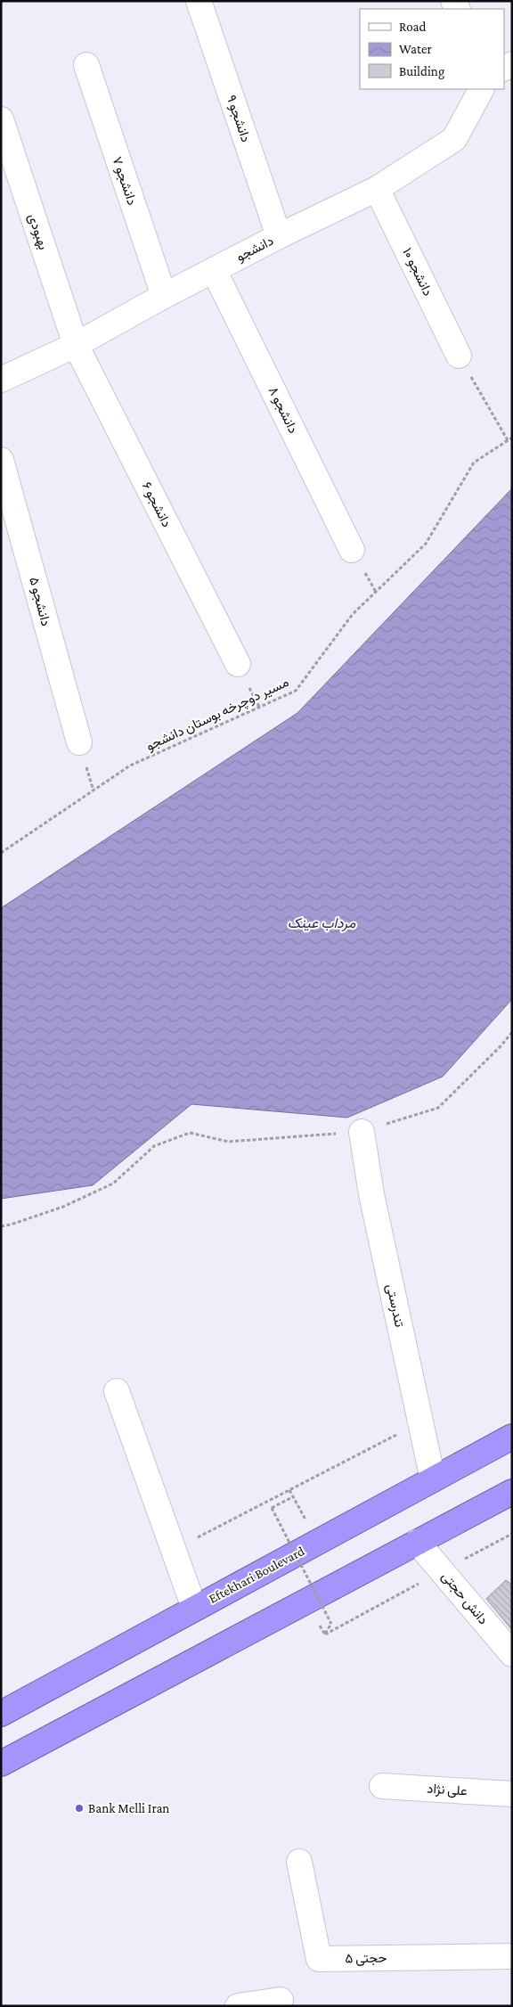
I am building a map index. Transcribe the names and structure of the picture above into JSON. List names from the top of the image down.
{
  "streets": {
    "highway": ["Eftekhari Boulevard"],
    "street": [
      "دانشجو ۹",
      "دانشجو ۷",
      "بهبودی",
      "دانشجو",
      "دانشجو ۱۰",
      "دانشجو ۸",
      "دانشجو ۶",
      "دانشجو ۵",
      "تندرستی",
      "دانش حجتی",
      "علی نژاد",
      "حجتی ۵"
    ],
    "path": ["مسیر دوچرخه بوستان دانشجو"]
  },
  "crossings": [
    ["دانشجو ۹", "دانشجو"],
    ["دانشجو ۷", "دانشجو"],
    ["بهبودی", "دانشجو"],
    ["بهبودی", "دانشجو ۶"],
    ["دانشجو", "دانشجو ۱۰"],
    ["دانشجو", "دانشجو ۸"],
    ["دانشجو", "دانشجو ۶"],
    ["تندرستی", "Eftekhari Boulevard"]
  ],
  "water": ["مرداب عینک"],
  "places": ["Bank Melli Iran"],
  "legend": ["Road", "Water", "Building"]
}
